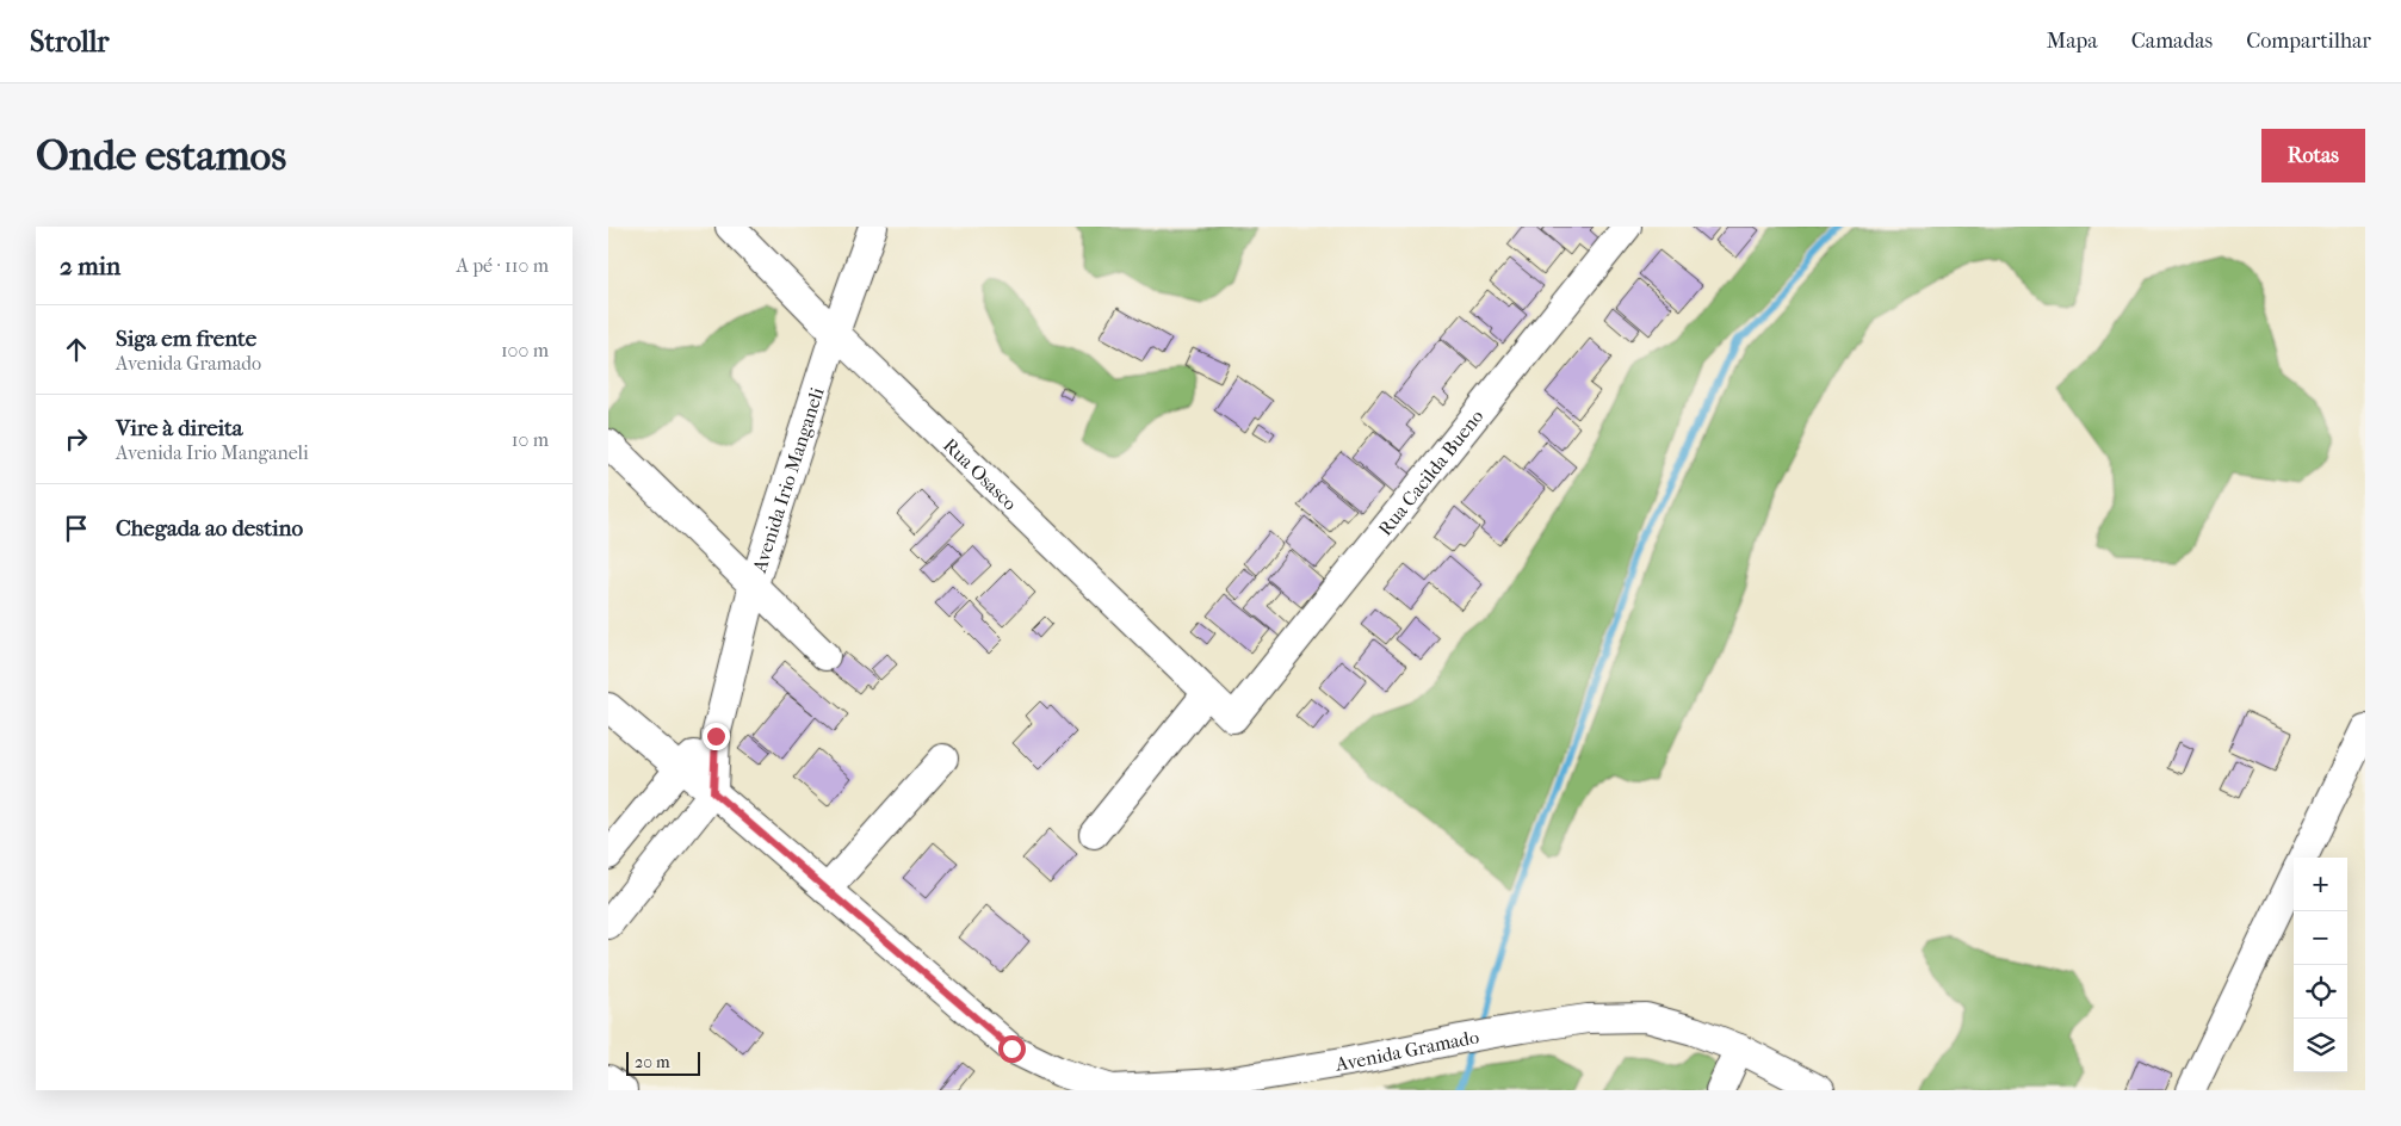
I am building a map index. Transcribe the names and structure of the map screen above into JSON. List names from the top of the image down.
{
  "streets": {
    "street": [
      "Rua Cacilda Bueno",
      "Rua Osasco",
      "Avenida Irio Manganeli",
      "Avenida Gramado"
    ]
  },
  "crossings": [
    ["Rua Cacilda Bueno", "Rua Osasco"],
    ["Rua Osasco", "Avenida Irio Manganeli"],
    ["Avenida Irio Manganeli", "Avenida Gramado"]
  ],
  "scale_bar": "20 m",
  "page": {
    "header": "Strollr",
    "nav": ["Mapa", "Camadas", "Compartilhar"],
    "buttons": "Rotas",
    "title": "Onde estamos",
    "heading": ["2 min", "A pé · 110 m"],
    "list": [
      ["Siga em frente", "Avenida Gramado", "100 m"],
      ["Vire à direita", "Avenida Irio Manganeli", "10 m"],
      "Chegada ao destino"
    ],
    "map_buttons": ["+", "−"],
    "scale": "20 m"
  }
}
